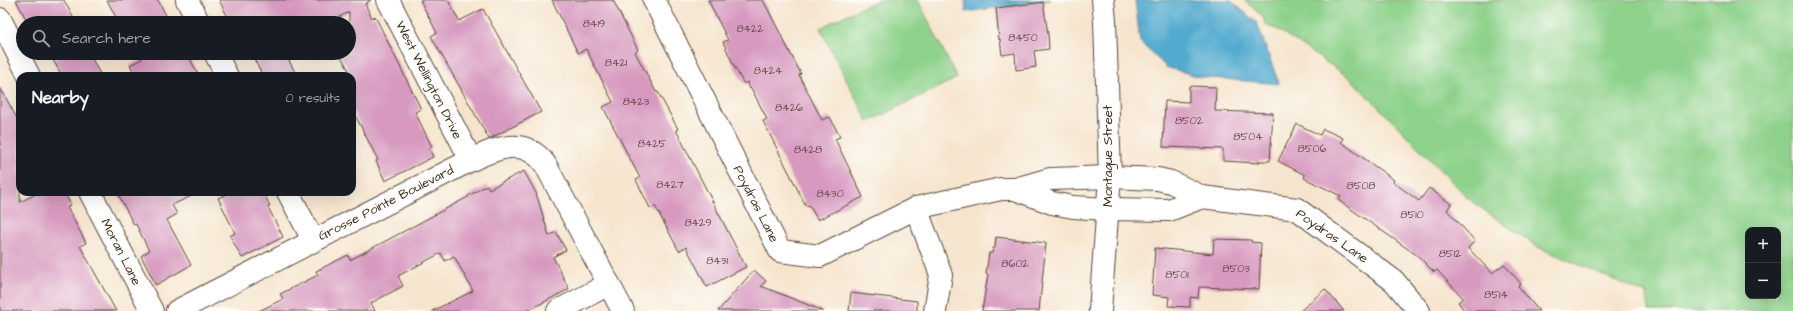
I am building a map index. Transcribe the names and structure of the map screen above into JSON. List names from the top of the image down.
{
  "streets": {
    "street": [
      "West Wellington Drive",
      "Montague Street",
      "Grosse Pointe Boulevard",
      "Poydras Lane",
      "Moran Lane"
    ]
  },
  "crossings": [
    ["West Wellington Drive", "Grosse Pointe Boulevard"],
    ["Montague Street", "Poydras Lane"]
  ],
  "house_numbers": [
    "8419",
    "8422",
    "8450",
    "8421",
    "8424",
    "8423",
    "8426",
    "8502",
    "8504",
    "8425",
    "8506",
    "8428",
    "8427",
    "8508",
    "8430",
    "8510",
    "8429",
    "8512",
    "8431",
    "8602",
    "8503",
    "8501",
    "8514"
  ],
  "page": {
    "search": "Search here",
    "heading": ["Nearby", "0 results"],
    "map_buttons": ["+", "−"]
  }
}
